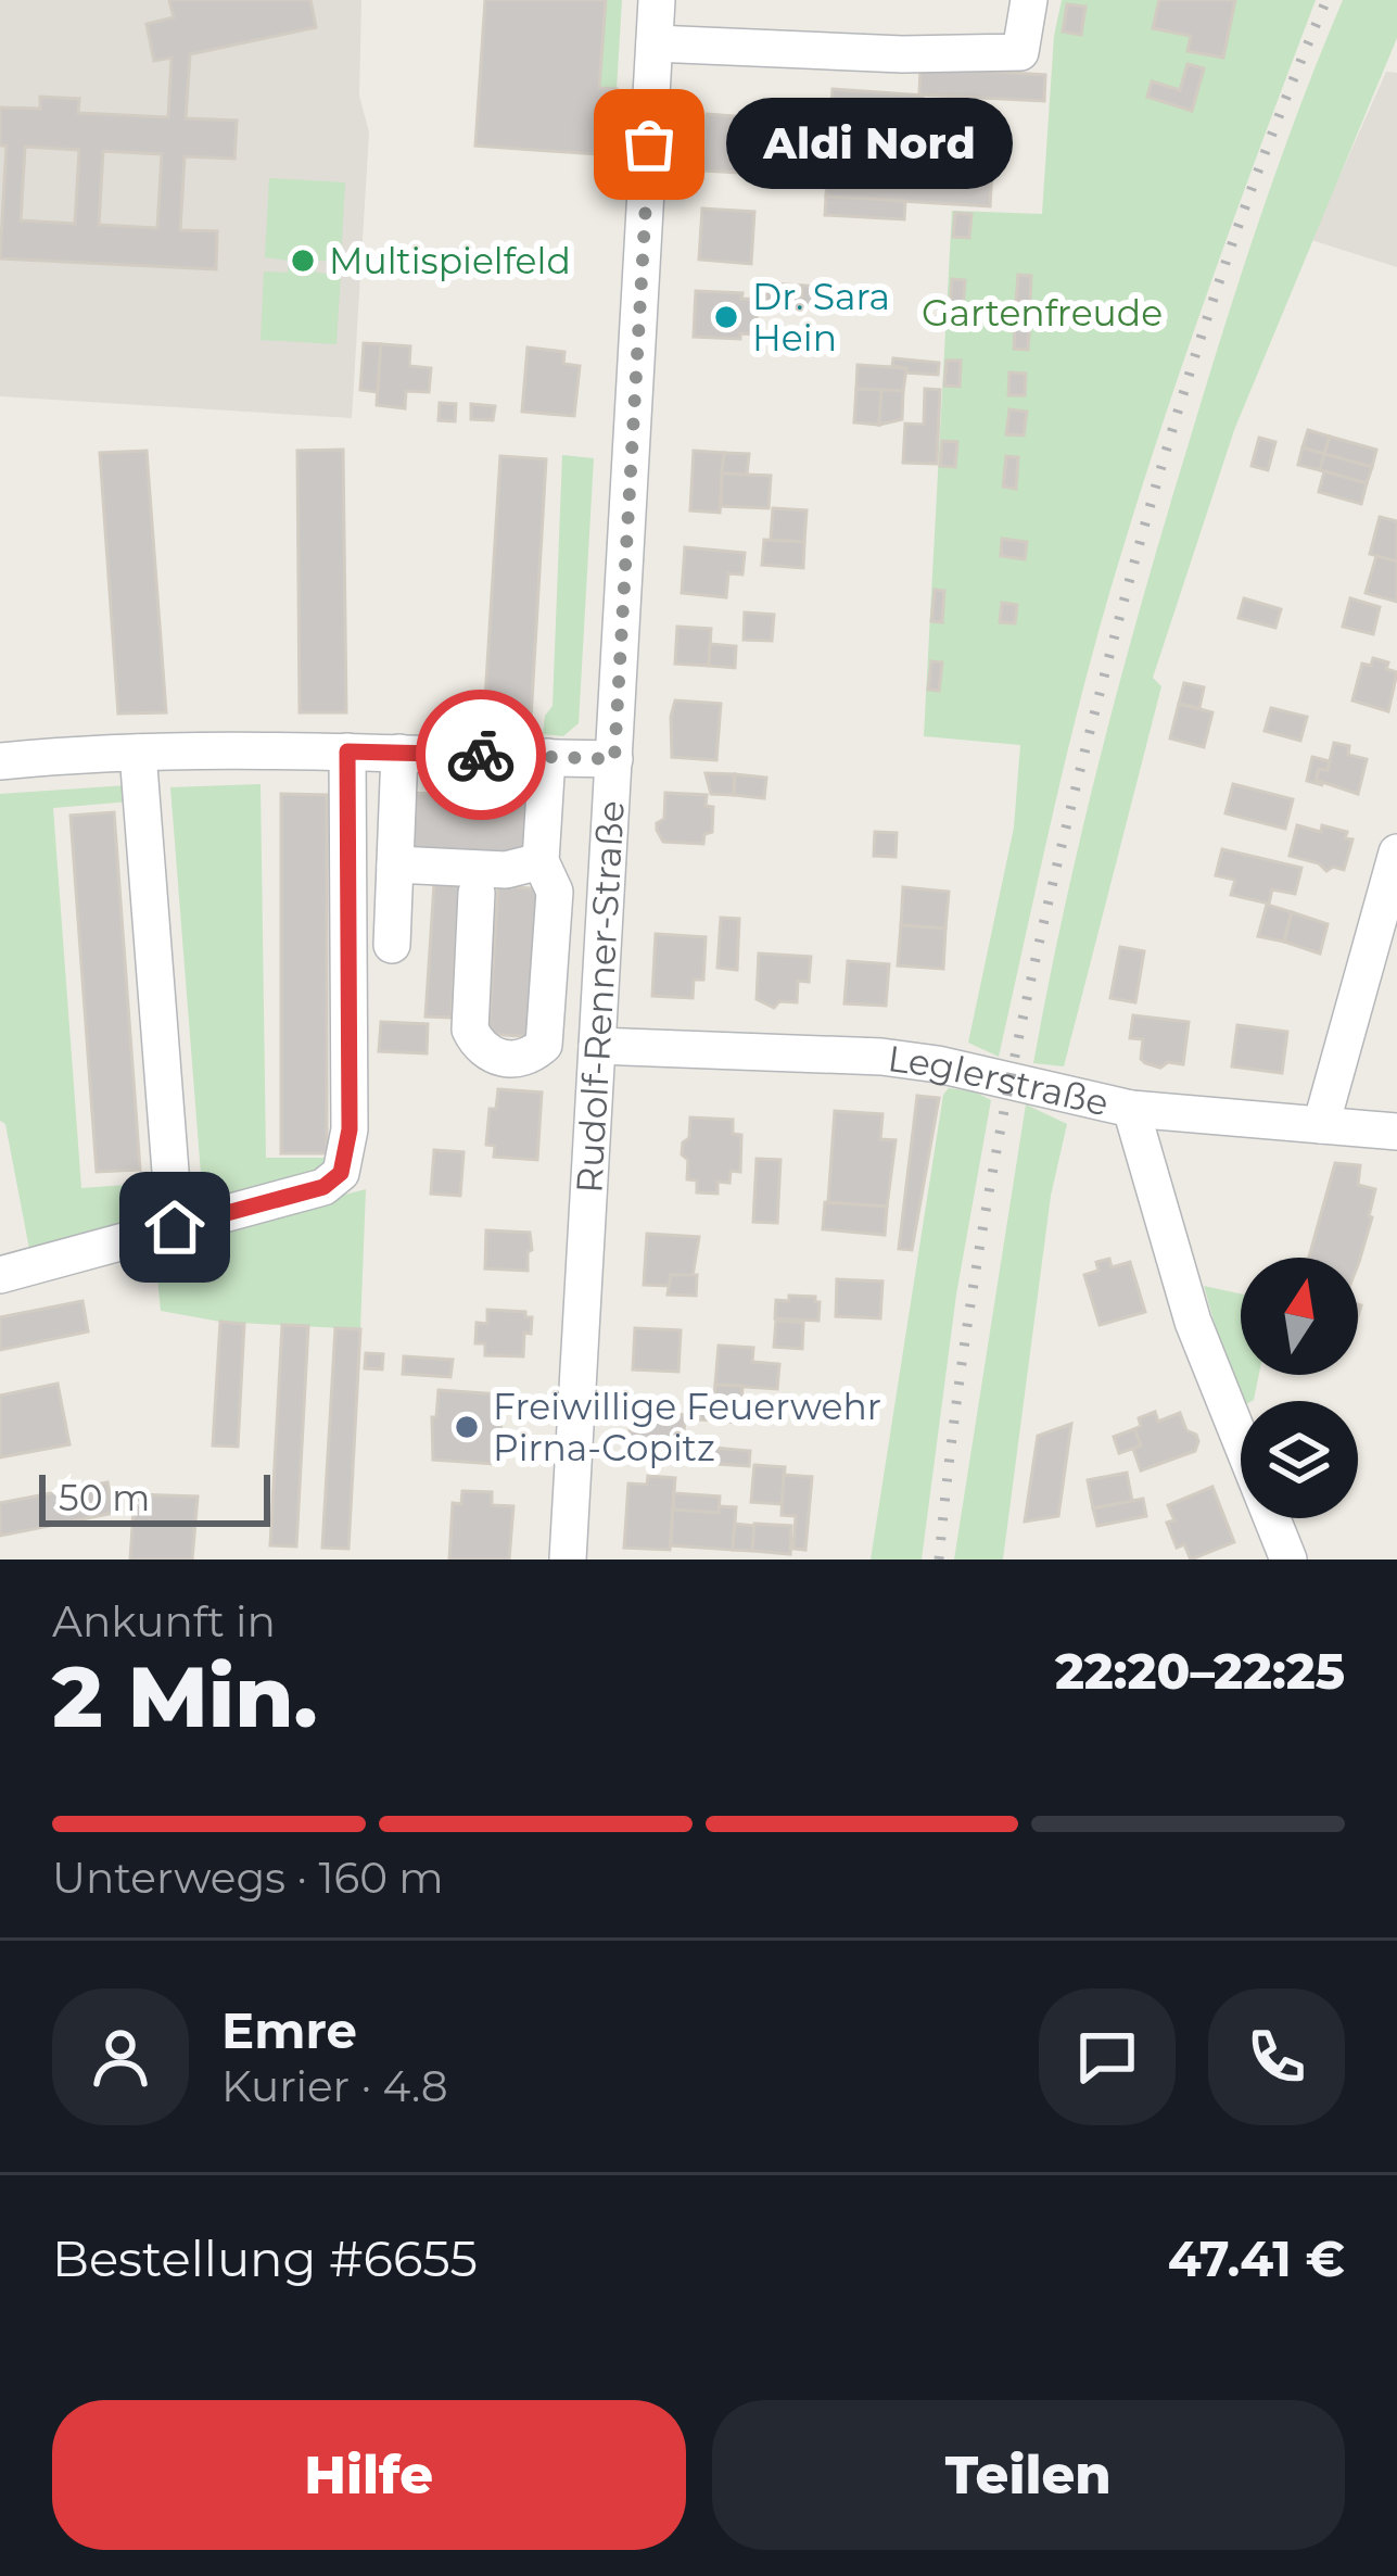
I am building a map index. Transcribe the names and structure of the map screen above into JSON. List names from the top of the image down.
{
  "streets": {
    "street": ["Rudolf-Renner-Straße", "Leglerstraße"]
  },
  "crossings": [
    ["Rudolf-Renner-Straße", "Leglerstraße"]
  ],
  "parks": ["Gartenfreude"],
  "places": [
    "Aldi Nord",
    "Multispielfeld",
    "Dr. Sara Hein",
    "Freiwillige Feuerwehr Pirna-Copitz"
  ],
  "scale_bar": "50 m",
  "north": "top",
  "page": {
    "bubble": "Aldi Nord",
    "scale": "50 m",
    "heading": ["2 Min.", "Ankunft in", "22:20–22:25"],
    "panel": [
      "Emre",
      "Kurier · 4.8",
      "Bestellung #6655",
      "47.41 €"
    ],
    "bar": "Unterwegs · 160 m",
    "buttons": ["Hilfe", "Teilen"]
  }
}
